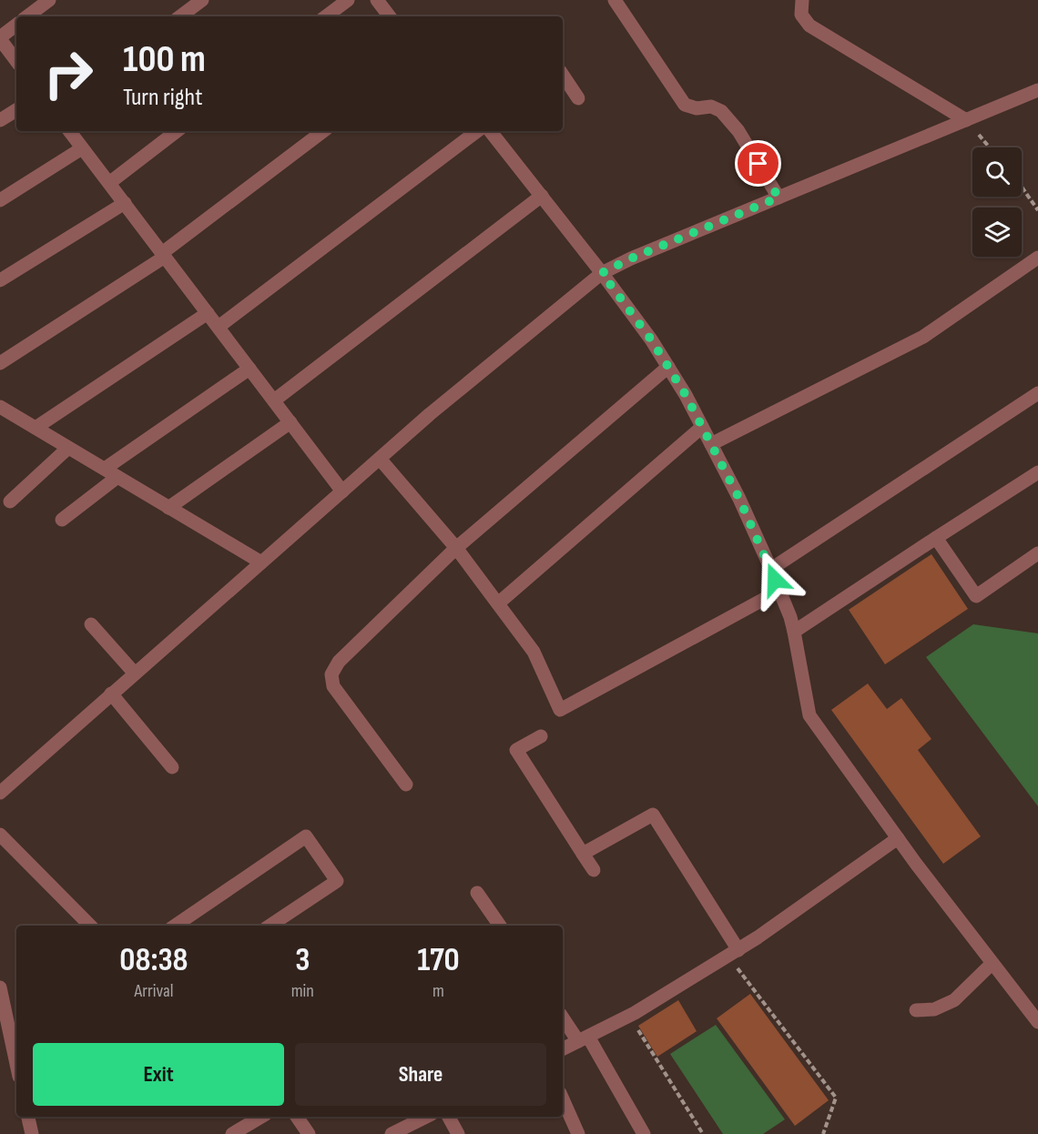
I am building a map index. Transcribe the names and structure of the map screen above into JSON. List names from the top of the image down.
{
  "page": {
    "turn": ["100 m", "Turn right"],
    "eta": [
      "08:38",
      "Arrival",
      "3",
      "min",
      "170",
      "m"
    ],
    "buttons": ["Exit", "Share"]
  }
}
